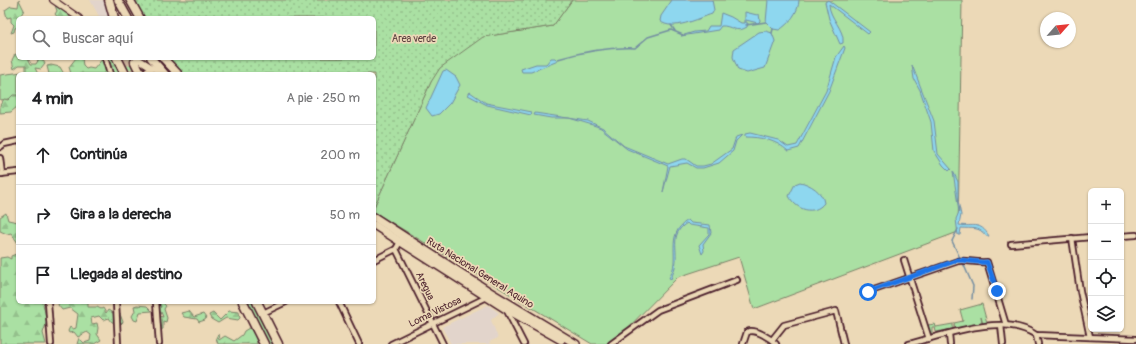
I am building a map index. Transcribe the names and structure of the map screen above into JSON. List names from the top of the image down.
{
  "streets": {
    "highway": ["Ruta Nacional General Aquino"],
    "street": ["Aregua", "Loma Vistosa"]
  },
  "crossings": [
    ["Ruta Nacional General Aquino", "Aregua"],
    ["Ruta Nacional General Aquino", "Loma Vistosa"],
    ["Aregua", "Loma Vistosa"]
  ],
  "parks": ["Area verde"],
  "north": "top right",
  "page": {
    "search": "Buscar aquí",
    "heading": ["4 min", "A pie · 250 m"],
    "list": [
      ["Continúa", "200 m"],
      ["Gira a la derecha", "50 m"],
      "Llegada al destino"
    ],
    "map_buttons": ["+", "−"]
  }
}
